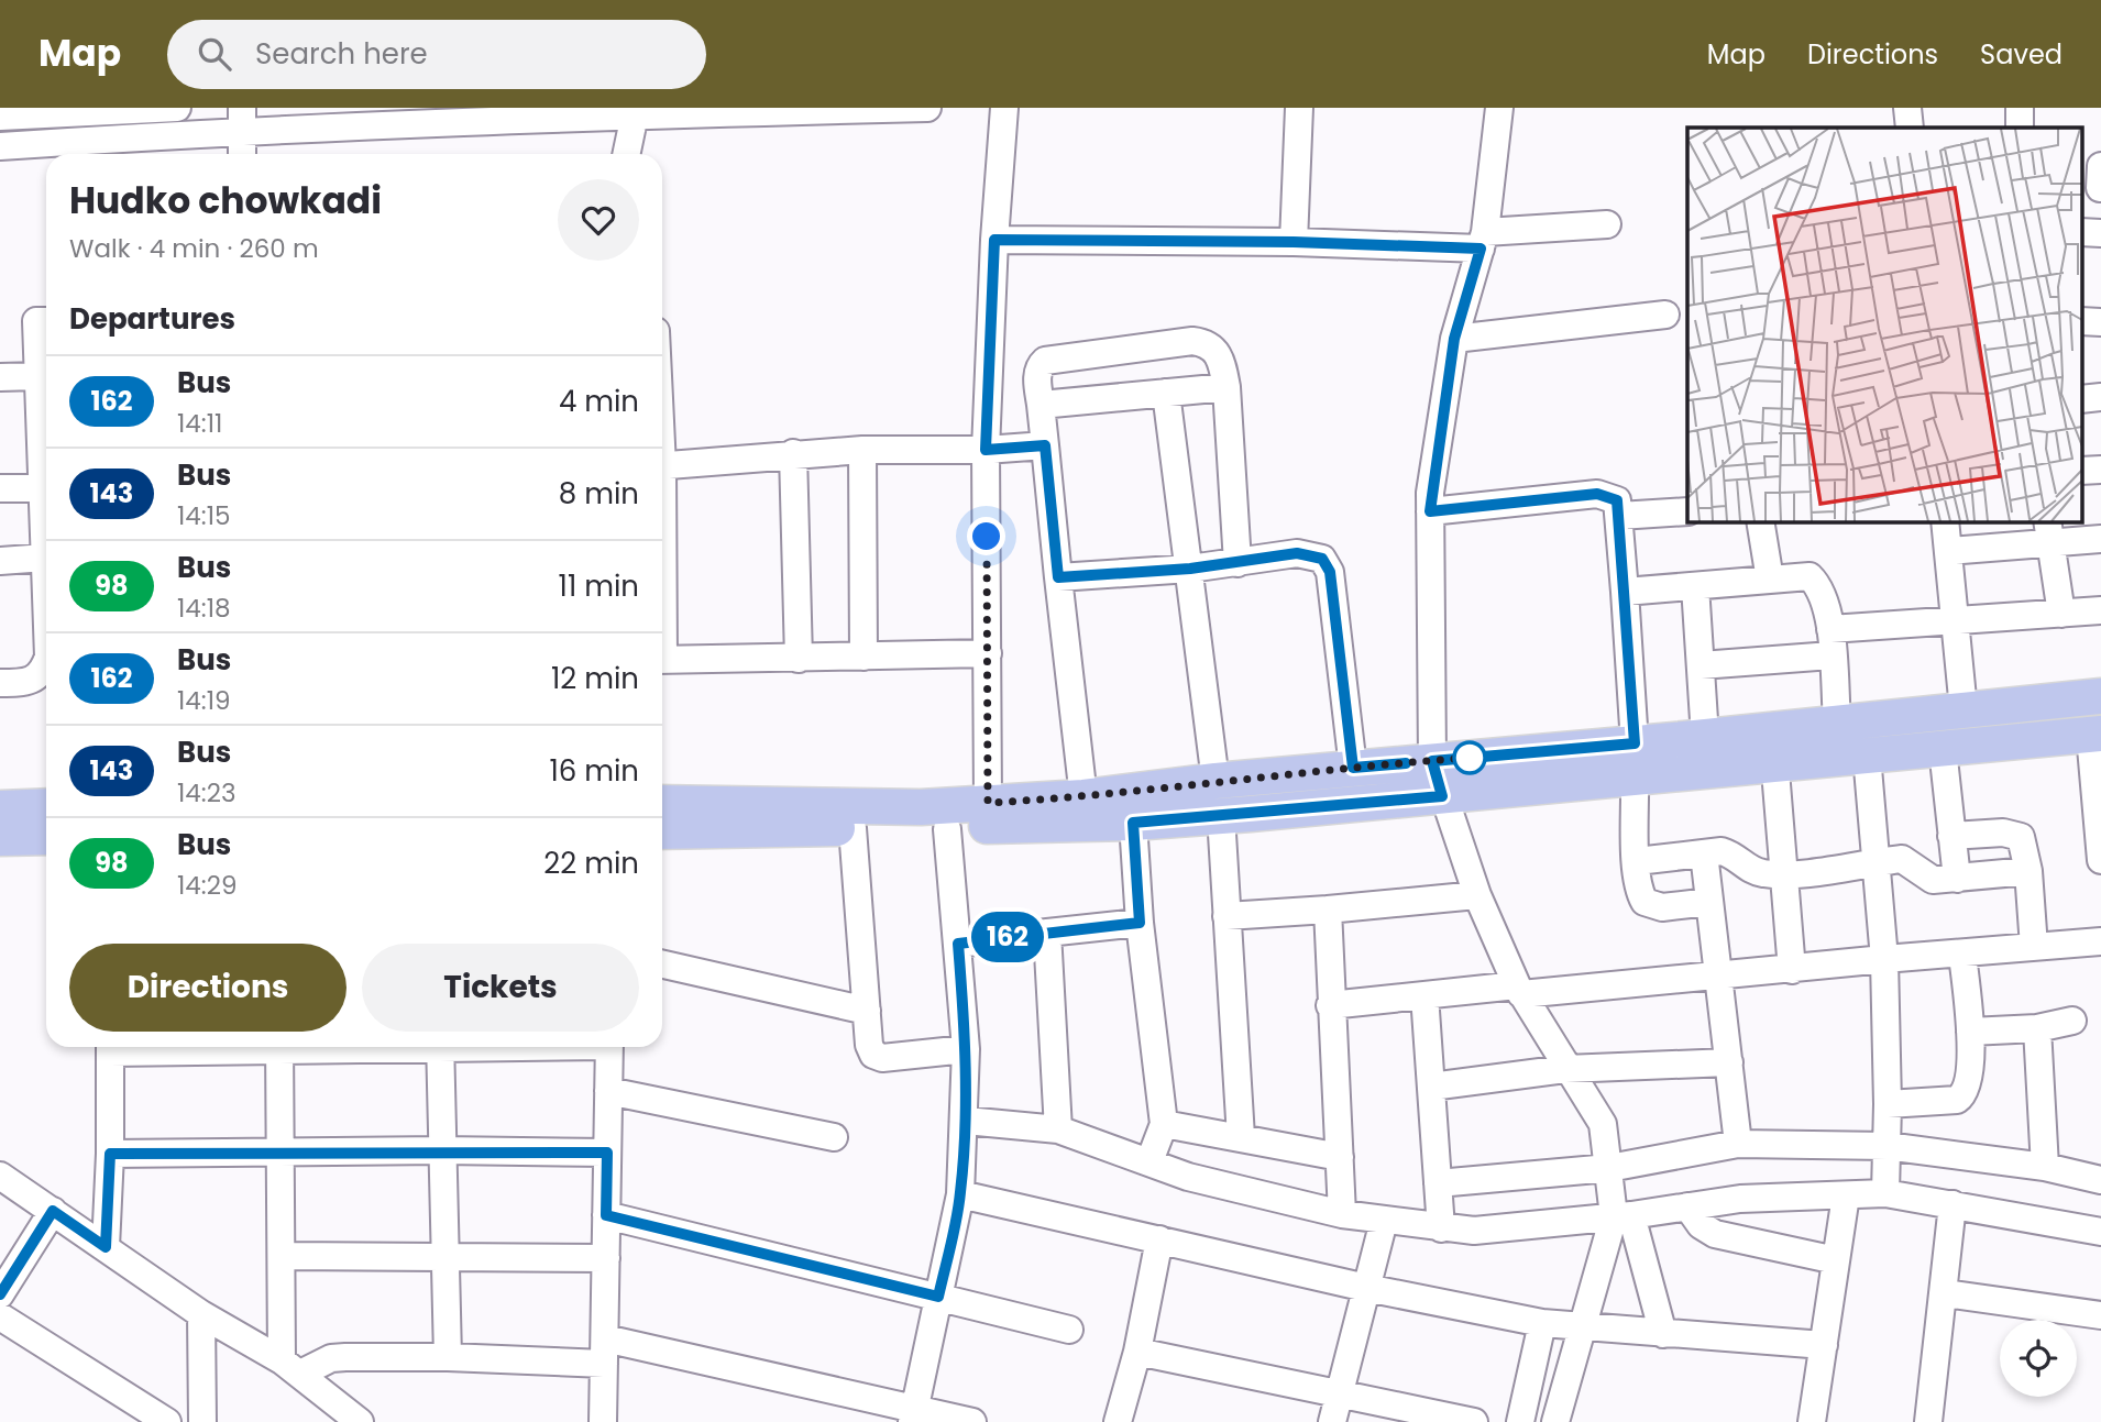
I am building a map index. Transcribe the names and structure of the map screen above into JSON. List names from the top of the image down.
{
  "lines": ["bus line 162"],
  "page": {
    "header": "Map",
    "search": "Search here",
    "nav": ["Map", "Directions", "Saved"],
    "on_map": "162",
    "heading": [
      ["Hudko chowkadi", "Walk · 4 min · 260 m"],
      "Departures"
    ],
    "list": [
      {
        "mark": "162",
        "name": "Bus",
        "note": "14:11",
        "value": "4 min"
      },
      {
        "mark": "143",
        "name": "Bus",
        "note": "14:15",
        "value": "8 min"
      },
      {
        "mark": "98",
        "name": "Bus",
        "note": "14:18",
        "value": "11 min"
      },
      {
        "mark": "162",
        "name": "Bus",
        "note": "14:19",
        "value": "12 min"
      },
      {
        "mark": "143",
        "name": "Bus",
        "note": "14:23",
        "value": "16 min"
      },
      {
        "mark": "98",
        "name": "Bus",
        "note": "14:29",
        "value": "22 min"
      }
    ],
    "buttons": ["Directions", "Tickets"]
  }
}
